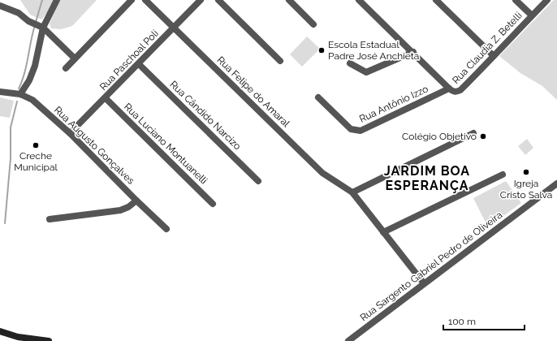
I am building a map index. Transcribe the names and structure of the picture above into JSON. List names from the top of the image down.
{
  "streets": {
    "street": [
      "Rua Claudia Z. Betelli",
      "Rua Paschoal Poli",
      "Rua Felipe do Amaral",
      "Rua Antônio Izzo",
      "Rua Cândido Narcizo",
      "Rua Luciano Montuanelli",
      "Rua Augusto Gonçalves",
      "Rua Sargento Gabriel Pedro de Oliveira"
    ]
  },
  "crossings": [
    ["Rua Claudia Z. Betelli", "Rua Antônio Izzo"],
    ["Rua Paschoal Poli", "Rua Felipe do Amaral"],
    ["Rua Paschoal Poli", "Rua Cândido Narcizo"],
    ["Rua Paschoal Poli", "Rua Luciano Montuanelli"],
    ["Rua Paschoal Poli", "Rua Augusto Gonçalves"],
    ["Rua Felipe do Amaral", "Rua Sargento Gabriel Pedro de Oliveira"]
  ],
  "districts": ["JARDIM BOA ESPERANÇA"],
  "places": [
    "Escola Estadual Padre José Anchieta",
    "Colégio Objetivo",
    "Creche Municipal",
    "Igreja Cristo Salva"
  ],
  "scale_bar": "100 m"
}
